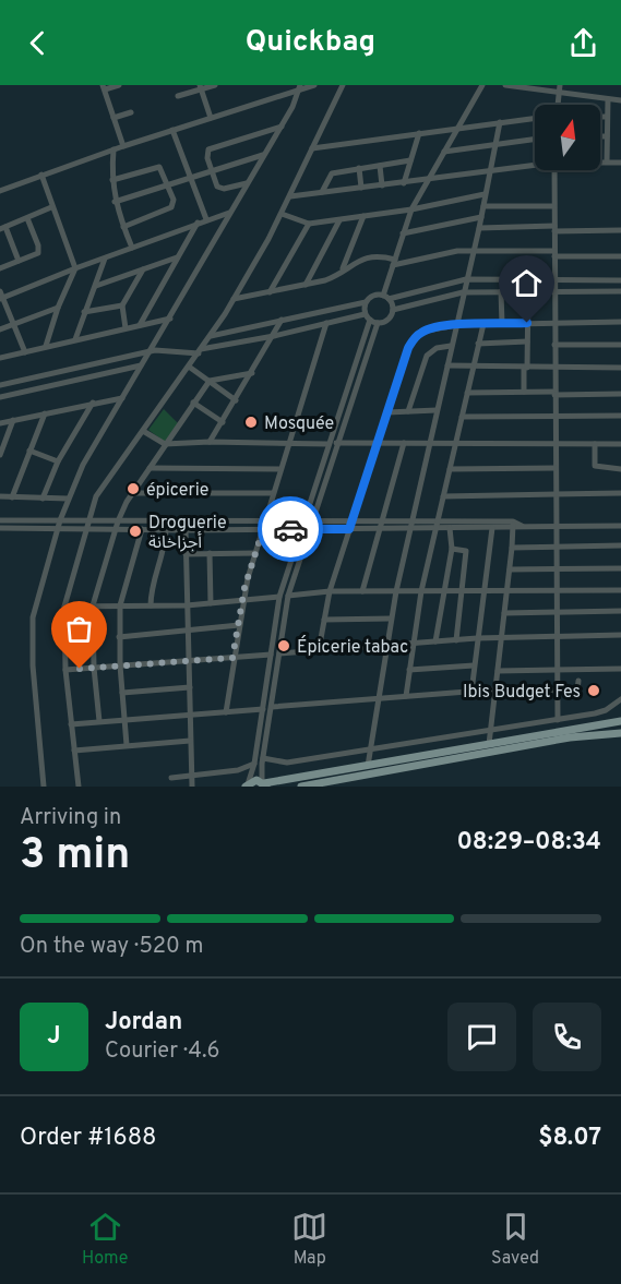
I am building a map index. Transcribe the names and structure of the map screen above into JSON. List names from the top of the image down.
{
  "places": [
    "Mosquée",
    "épicerie",
    "Droguerie أجزاخانة",
    "Épicerie tabac",
    "Ibis Budget Fes"
  ],
  "north": "top",
  "page": {
    "header": "Quickbag",
    "heading": ["3 min", "Arriving in", "08:29–08:34"],
    "panel": [
      "Jordan",
      "Courier · 4.6",
      "Order #1688",
      "$8.07"
    ],
    "bar": "On the way · 520 m",
    "round": "J",
    "tabs": ["Home", "Map", "Saved"]
  }
}
